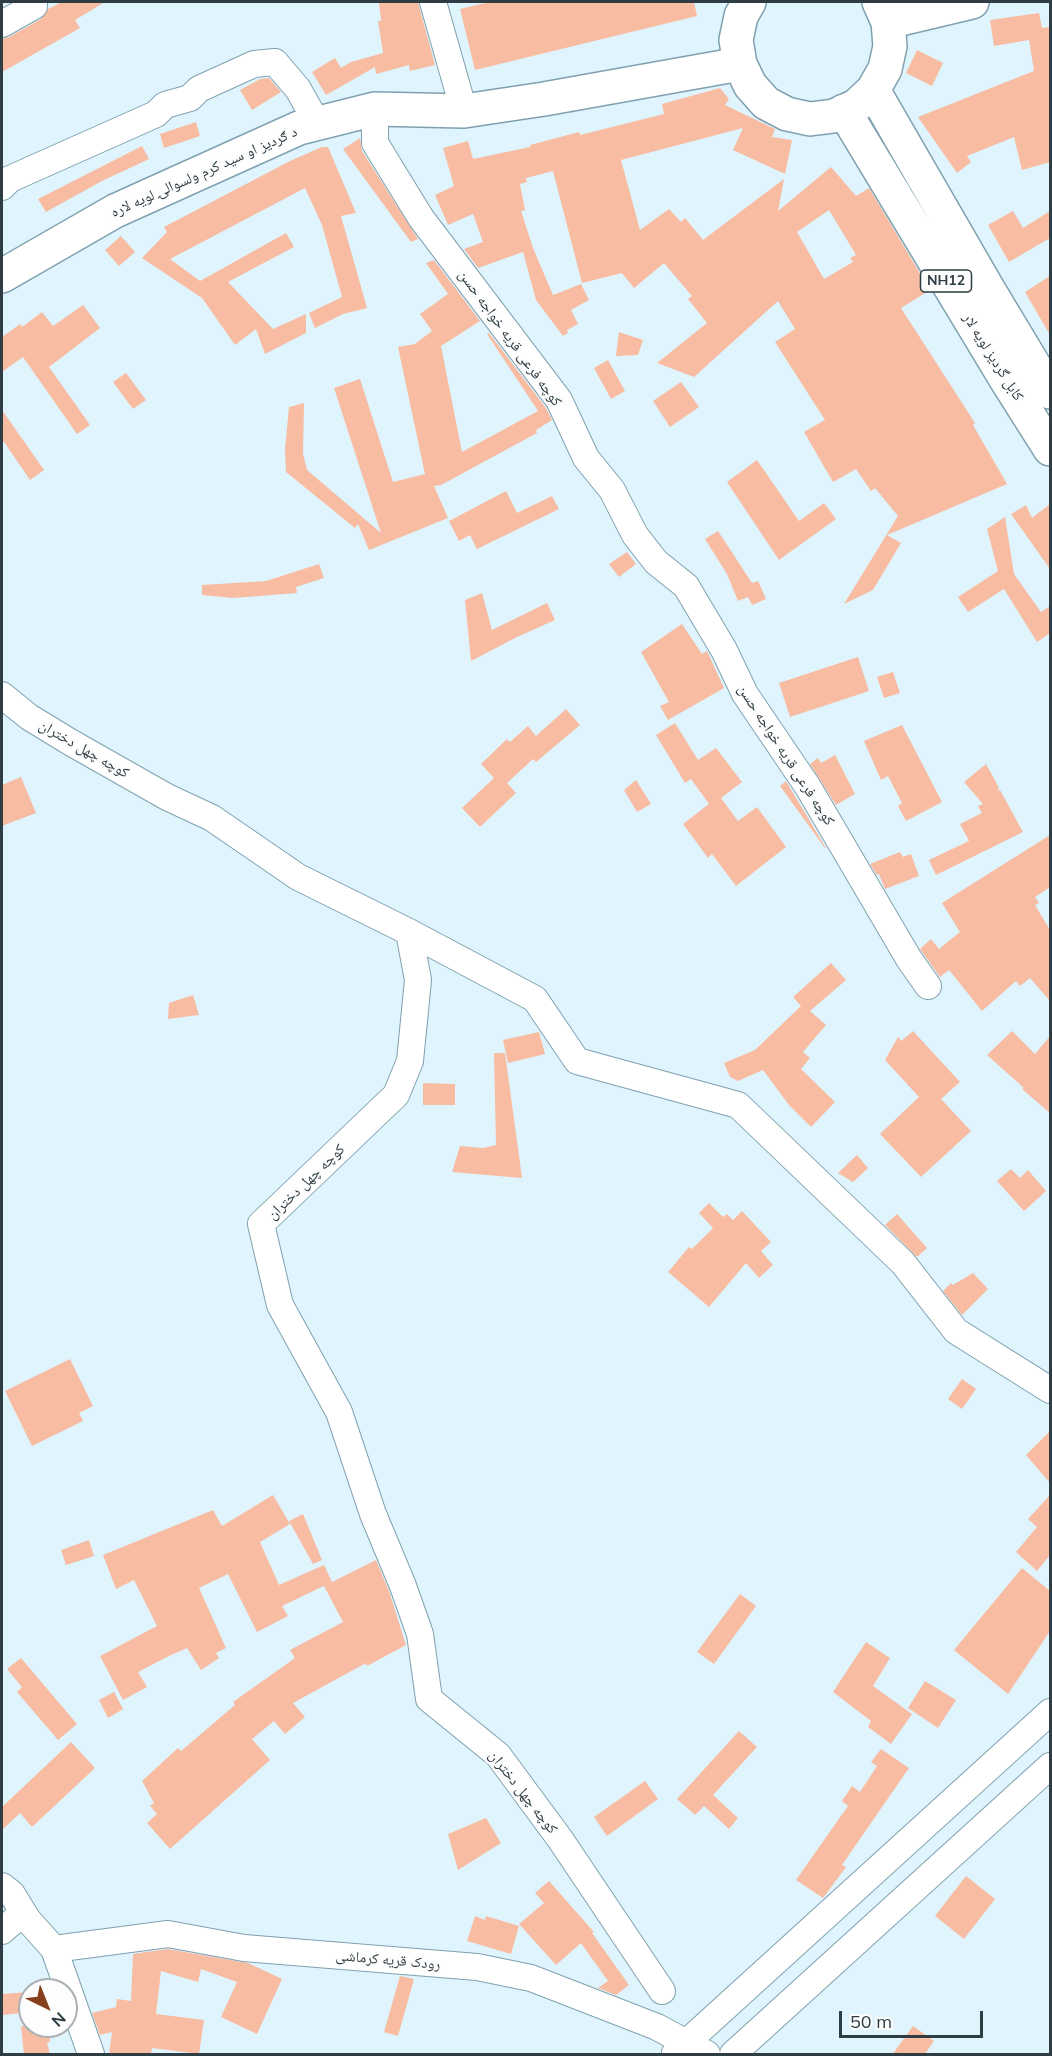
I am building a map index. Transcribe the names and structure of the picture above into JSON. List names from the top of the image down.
{
  "streets": {
    "main road": ["د ګردیز او سید کرم ولسوالۍ لویه لاره", "NH12", "کابل گردیز لویه لار"],
    "street": ["کوچه فرعی قریه خواجه حسن", "کوچه چهل دختران", "رودک قریه کرماشی"]
  },
  "crossings": [
    ["د ګردیز او سید کرم ولسوالۍ لویه لاره", "کوچه فرعی قریه خواجه حسن"]
  ],
  "scale_bar": "50 m",
  "north": "bottom right"
}
